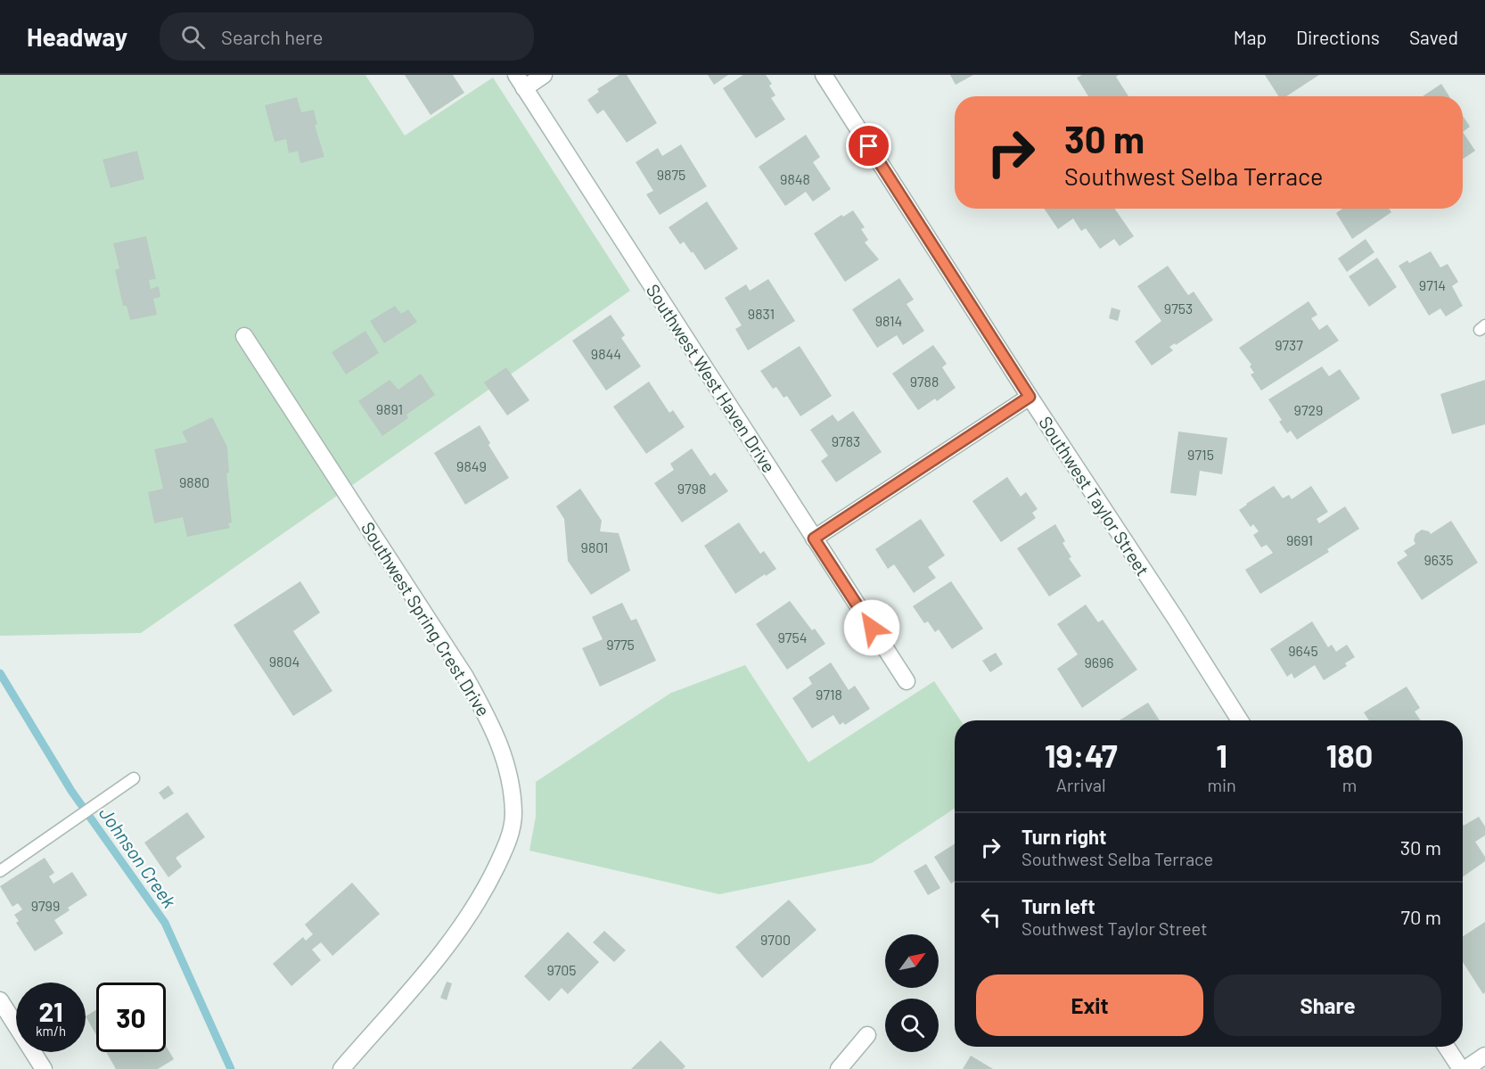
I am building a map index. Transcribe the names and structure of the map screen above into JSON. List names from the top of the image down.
{
  "streets": {
    "street": ["Southwest West Haven Drive", "Southwest Taylor Street", "Southwest Spring Crest Drive"]
  },
  "water": ["Johnson Creek"],
  "house_numbers": [
    "9875",
    "9848",
    "9714",
    "9753",
    "9831",
    "9814",
    "9737",
    "9844",
    "9788",
    "9891",
    "9729",
    "9783",
    "9715",
    "9849",
    "9880",
    "9798",
    "9691",
    "9801",
    "9635",
    "9754",
    "9775",
    "9645",
    "9804",
    "9696",
    "9718",
    "9799",
    "9700",
    "9705"
  ],
  "north": "top right",
  "page": {
    "header": "Headway",
    "search": "Search here",
    "nav": ["Map", "Directions", "Saved"],
    "turn": ["30 m", "Southwest Selba Terrace"],
    "eta": [
      "19:47",
      "Arrival",
      "1",
      "min",
      "180",
      "m"
    ],
    "list": [
      {
        "name": "Turn right",
        "note": "Southwest Selba Terrace",
        "value": "30 m"
      },
      {
        "name": "Turn left",
        "note": "Southwest Taylor Street",
        "value": "70 m"
      }
    ],
    "buttons": ["Exit", "Share"],
    "speed": "21 km/h",
    "limit": "30"
  }
}
